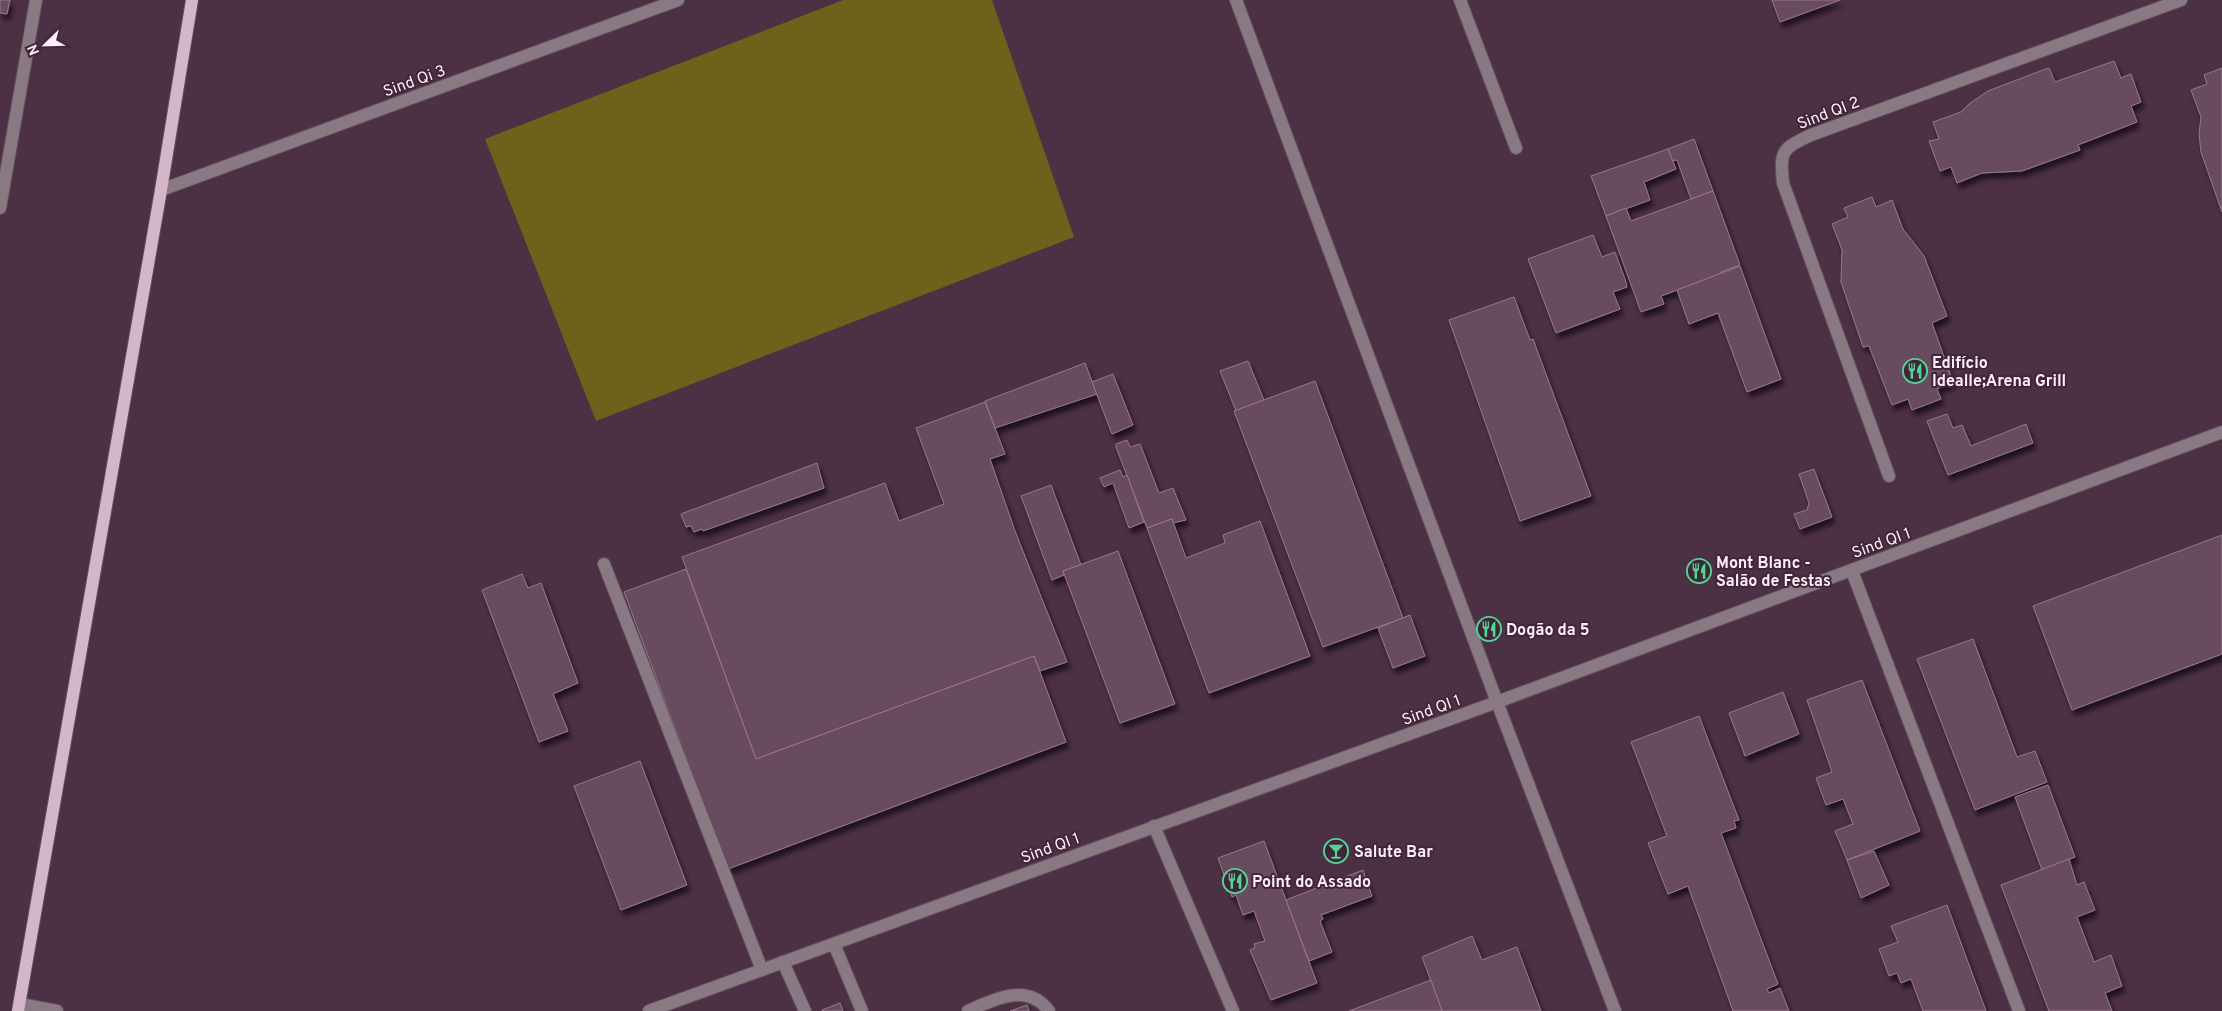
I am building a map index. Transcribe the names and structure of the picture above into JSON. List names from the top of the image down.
{
  "streets": {
    "street": ["Sind Qi 3", "Sind QI 2", "Sind QI 1"]
  },
  "places": {
    "restaurant": [
      "Edifício Idealle;Arena Grill",
      "Mont Blanc - Salão de Festas",
      "Dogão da 5",
      "Point do Assado"
    ],
    "bar": ["Salute Bar"]
  },
  "north": "bottom left"
}
